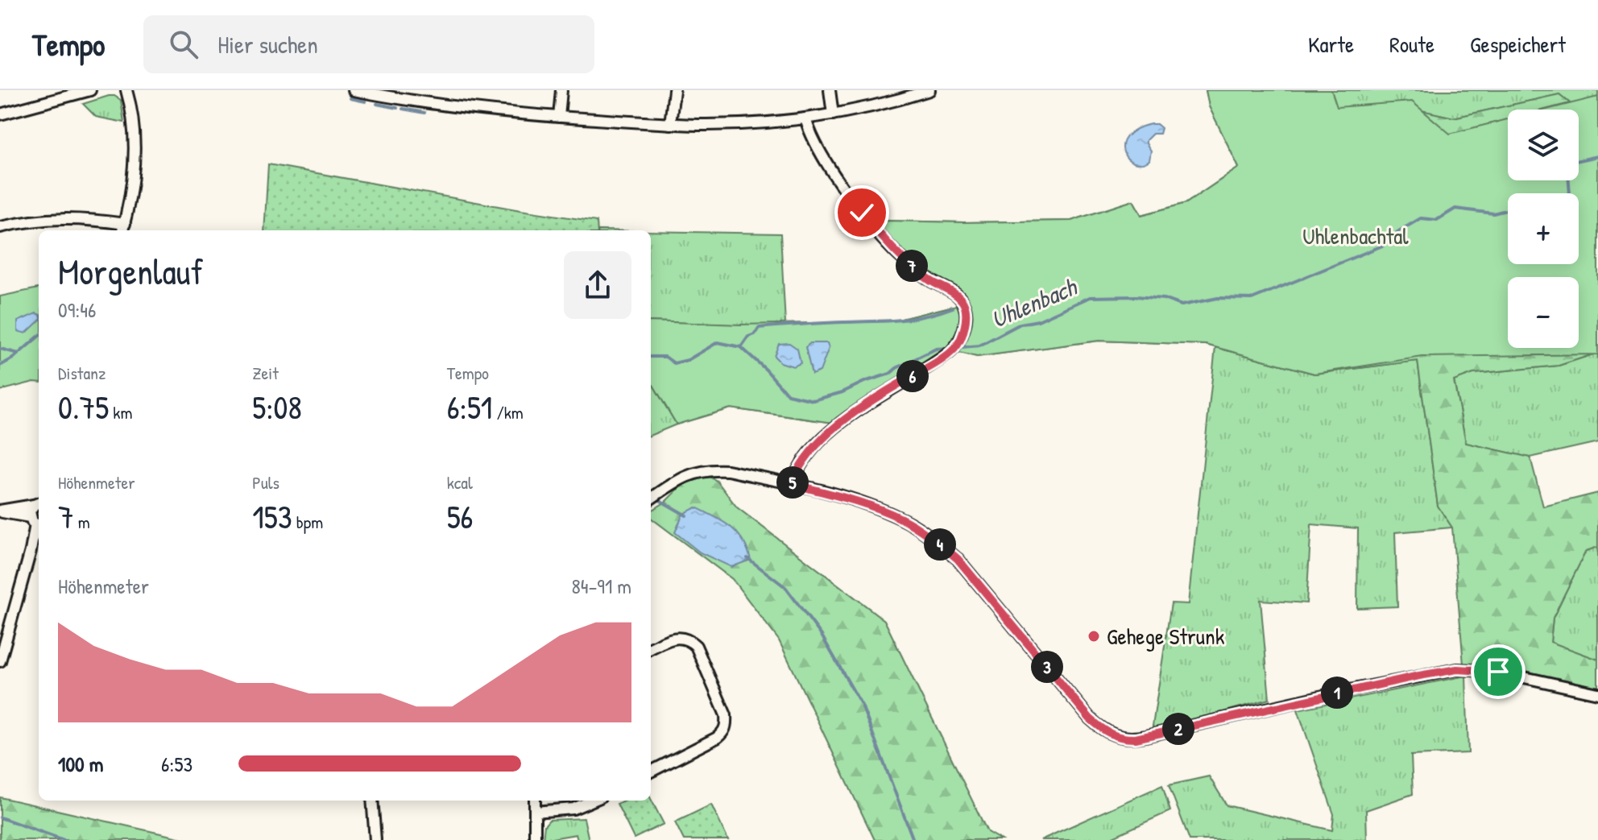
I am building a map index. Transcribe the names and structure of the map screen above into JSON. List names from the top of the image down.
{
  "water": ["Uhlenbach"],
  "parks": ["Uhlenbachtal"],
  "places": ["Gehege Strunk"],
  "page": {
    "header": "Tempo",
    "search": "Hier suchen",
    "nav": ["Karte", "Route", "Gespeichert"],
    "map_buttons": ["+", "−"],
    "heading": ["Morgenlauf", "09:46"],
    "pins": [
      "7",
      "6",
      "5",
      "4",
      "3",
      "1",
      "2"
    ],
    "stats": [
      ["Distanz", "0.75 km"],
      ["Zeit", "5:08"],
      ["Tempo", "6:51 /km"],
      ["Höhenmeter", "7 m"],
      ["Puls", "153 bpm"],
      ["kcal", "56"]
    ],
    "chart": ["Höhenmeter", "84–91 m"],
    "list": [
      {
        "name": "100 m",
        "note": "6:53"
      }
    ]
  }
}
